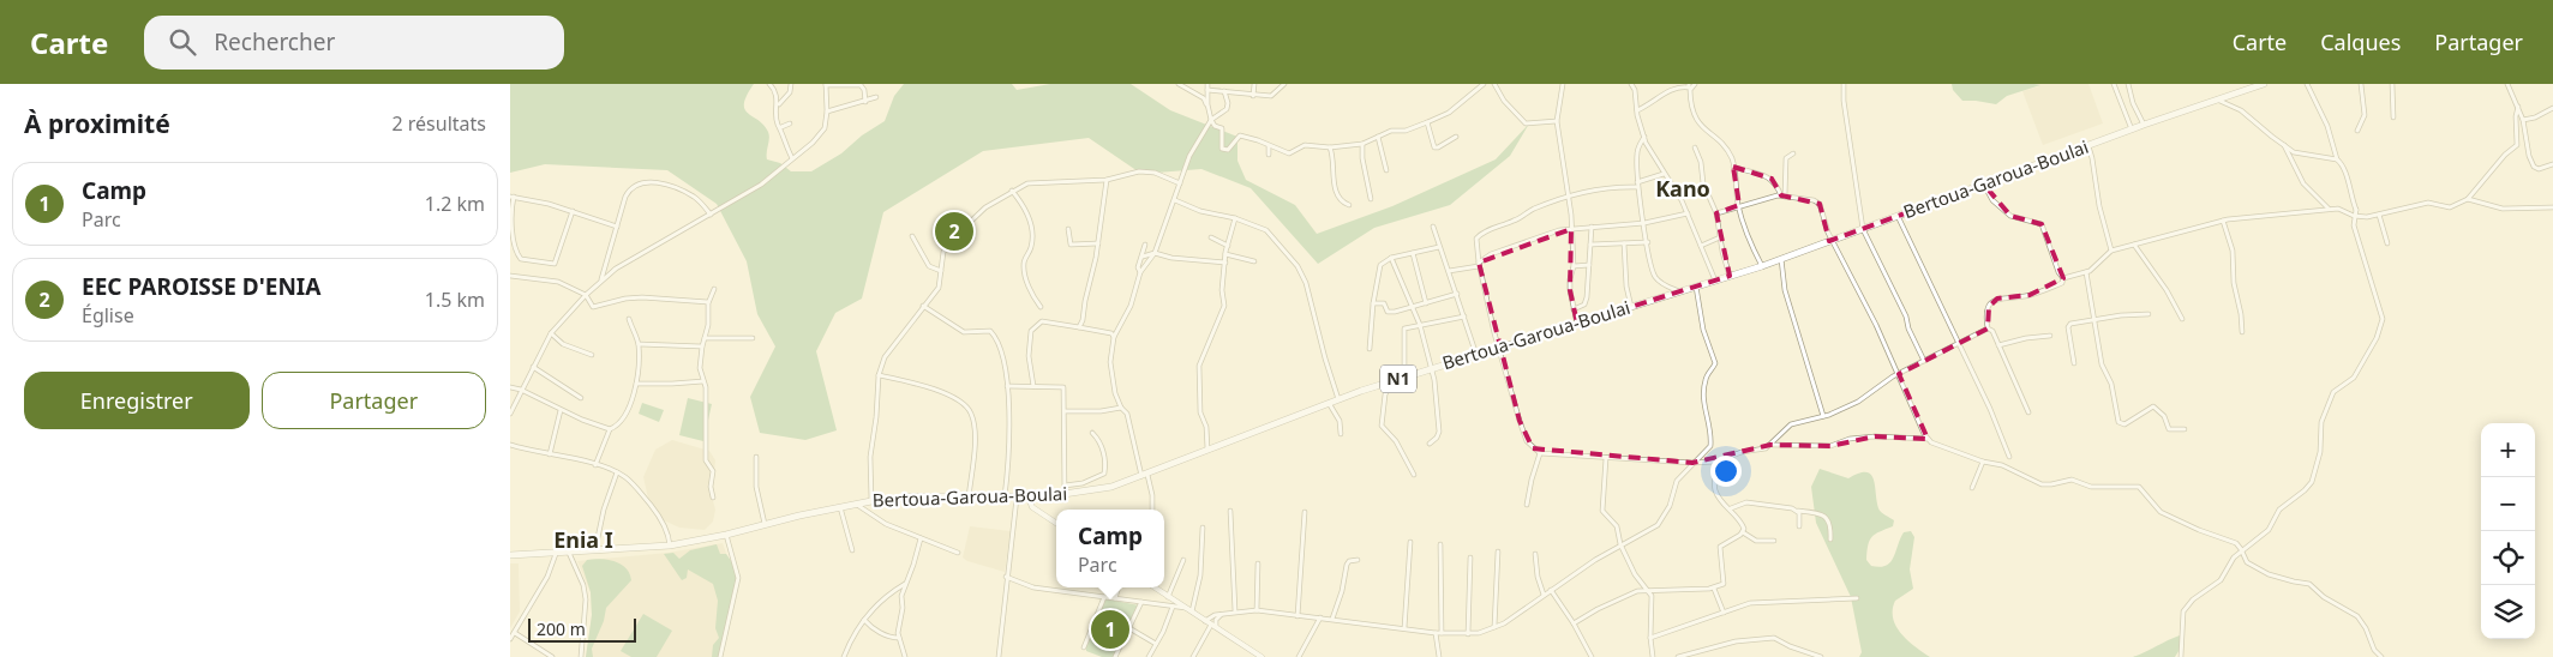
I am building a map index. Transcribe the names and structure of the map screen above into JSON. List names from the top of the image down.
{
  "streets": {
    "highway": ["Bertoua-Garoua-Boulai", "N1"]
  },
  "districts": ["Kano", "Enia I"],
  "scale_bar": "200 m",
  "page": {
    "header": "Carte",
    "search": "Rechercher",
    "nav": ["Carte", "Calques", "Partager"],
    "heading": ["À proximité", "2 résultats"],
    "list": [
      {
        "mark": "1",
        "name": "Camp",
        "note": "Parc",
        "value": "1.2 km"
      },
      {
        "mark": "2",
        "name": "EEC PAROISSE D'ENIA",
        "note": "Église",
        "value": "1.5 km"
      }
    ],
    "pins": ["2", "1"],
    "buttons": ["Enregistrer", "Partager"],
    "map_buttons": ["+", "−"],
    "popup": ["Camp", "Parc"],
    "scale": "200 m"
  }
}
